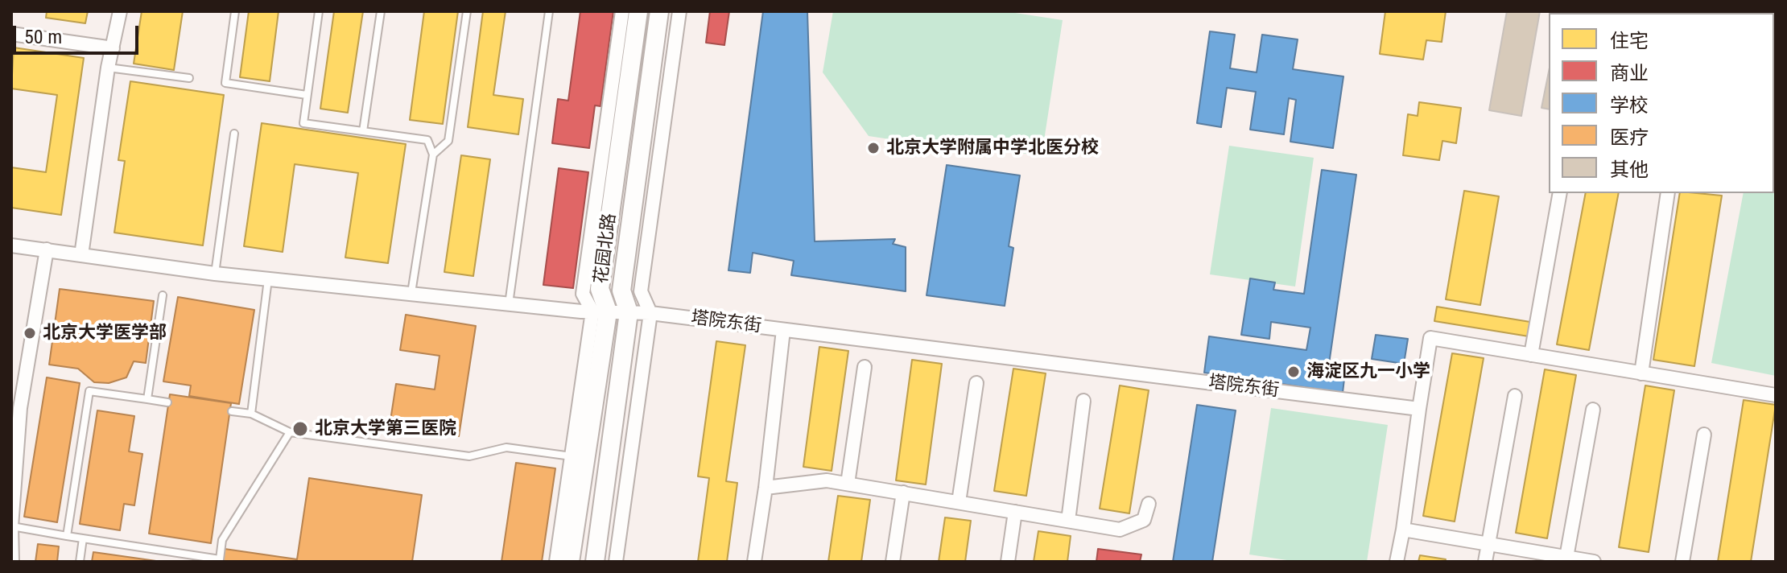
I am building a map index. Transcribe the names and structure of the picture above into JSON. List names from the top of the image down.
{
  "streets": {
    "street": ["花园北路", "塔院东街"]
  },
  "crossings": [
    ["花园北路", "塔院东街"]
  ],
  "places": [
    "北京大学附属中学北医分校",
    "北京大学医学部",
    "海淀区九一小学",
    "北京大学第三医院"
  ],
  "legend": [
    "住宅",
    "商业",
    "学校",
    "医疗",
    "其他"
  ],
  "scale_bar": "50 m"
}
